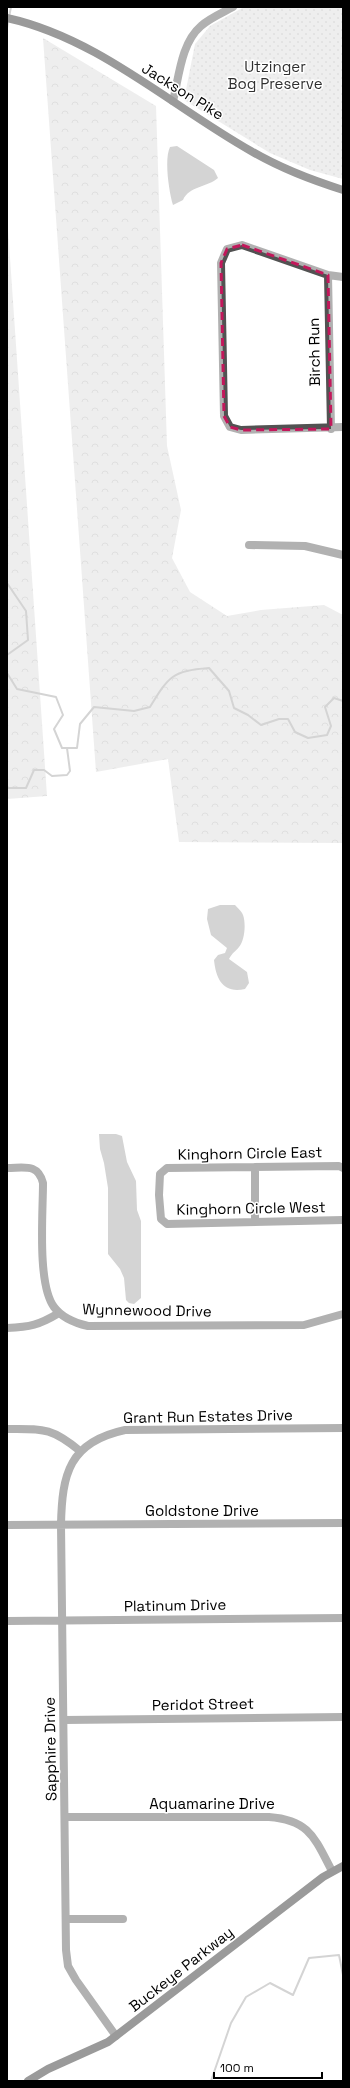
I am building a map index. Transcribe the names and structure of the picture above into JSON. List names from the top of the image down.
{
  "streets": {
    "street": [
      "Jackson Pike",
      "Birch Run",
      "Kinghorn Circle East",
      "Kinghorn Circle West",
      "Wynnewood Drive",
      "Grant Run Estates Drive",
      "Goldstone Drive",
      "Platinum Drive",
      "Peridot Street",
      "Sapphire Drive",
      "Aquamarine Drive",
      "Buckeye Parkway"
    ]
  },
  "crossings": [
    ["Kinghorn Circle East", "Kinghorn Circle West"],
    ["Grant Run Estates Drive", "Sapphire Drive"],
    ["Goldstone Drive", "Sapphire Drive"],
    ["Platinum Drive", "Sapphire Drive"],
    ["Peridot Street", "Sapphire Drive"],
    ["Sapphire Drive", "Aquamarine Drive"],
    ["Sapphire Drive", "Buckeye Parkway"],
    ["Aquamarine Drive", "Buckeye Parkway"]
  ],
  "parks": ["Utzinger Bog Preserve"],
  "scale_bar": "100 m"
}
